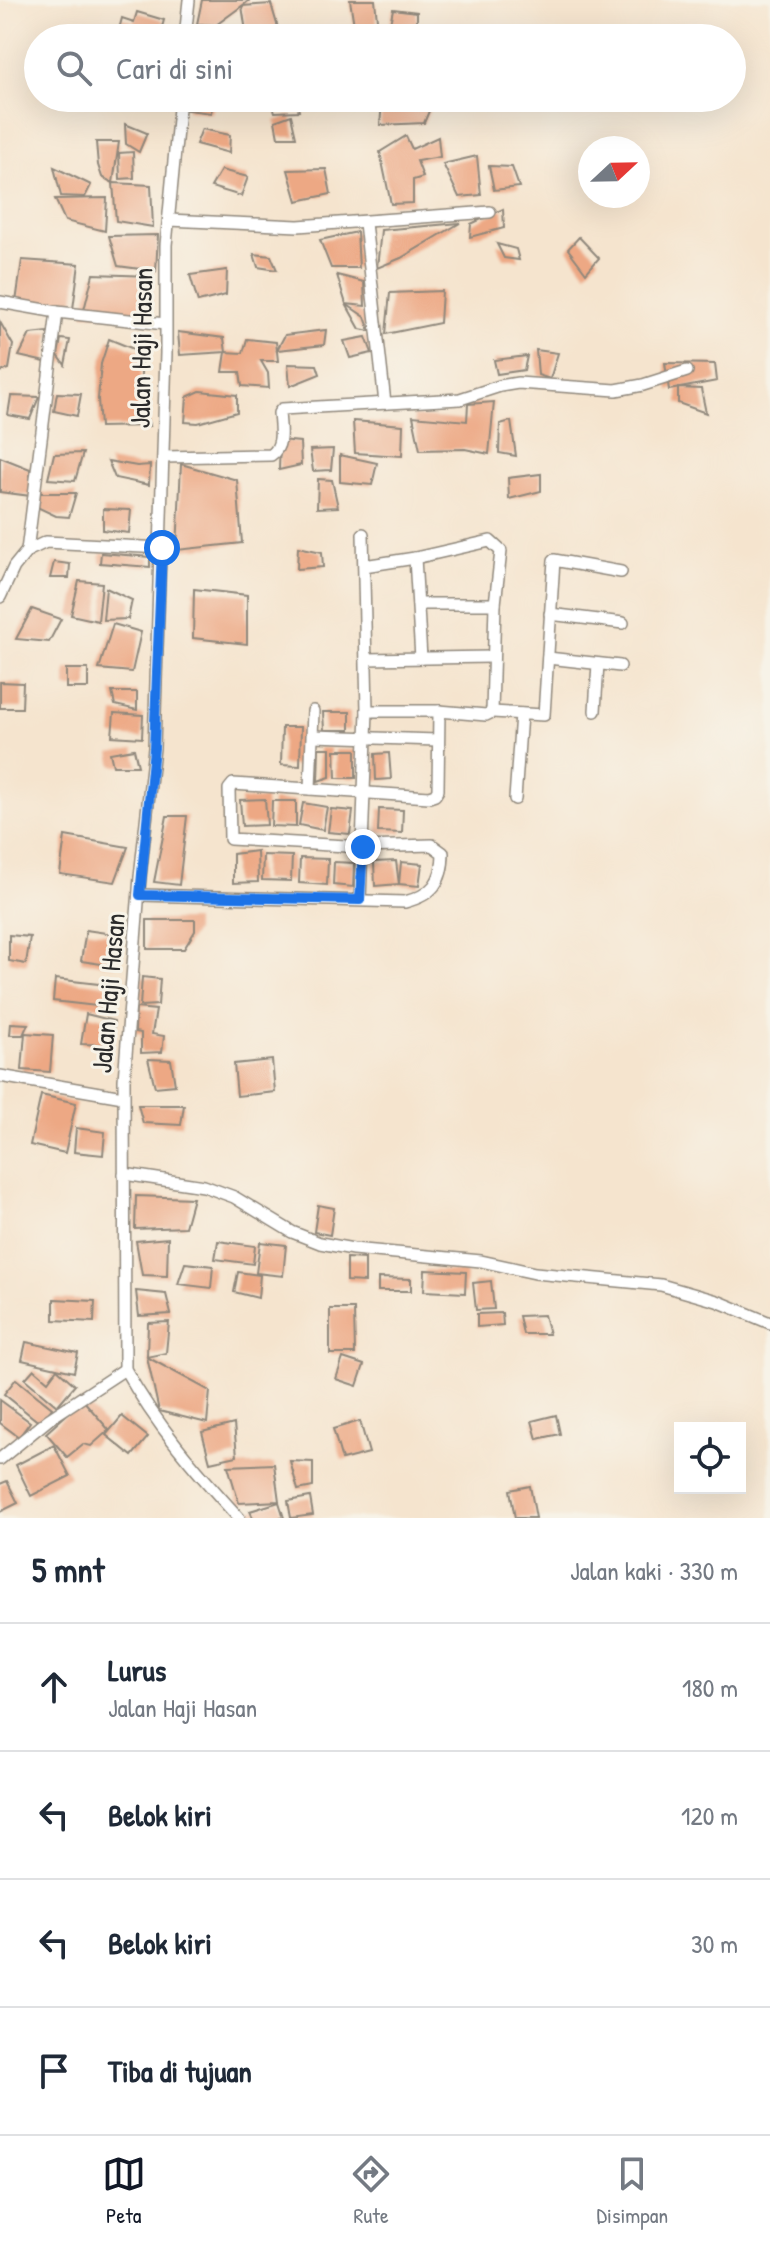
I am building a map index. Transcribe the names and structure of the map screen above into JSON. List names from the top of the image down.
{
  "streets": {
    "street": ["Jalan Haji Hasan"]
  },
  "north": "right",
  "page": {
    "search": "Cari di sini",
    "heading": ["5 mnt", "Jalan kaki · 330 m"],
    "list": [
      ["Lurus", "Jalan Haji Hasan", "180 m"],
      ["Belok kiri", "120 m"],
      ["Belok kiri", "30 m"],
      "Tiba di tujuan"
    ],
    "nav": ["Peta", "Rute", "Disimpan"]
  }
}
